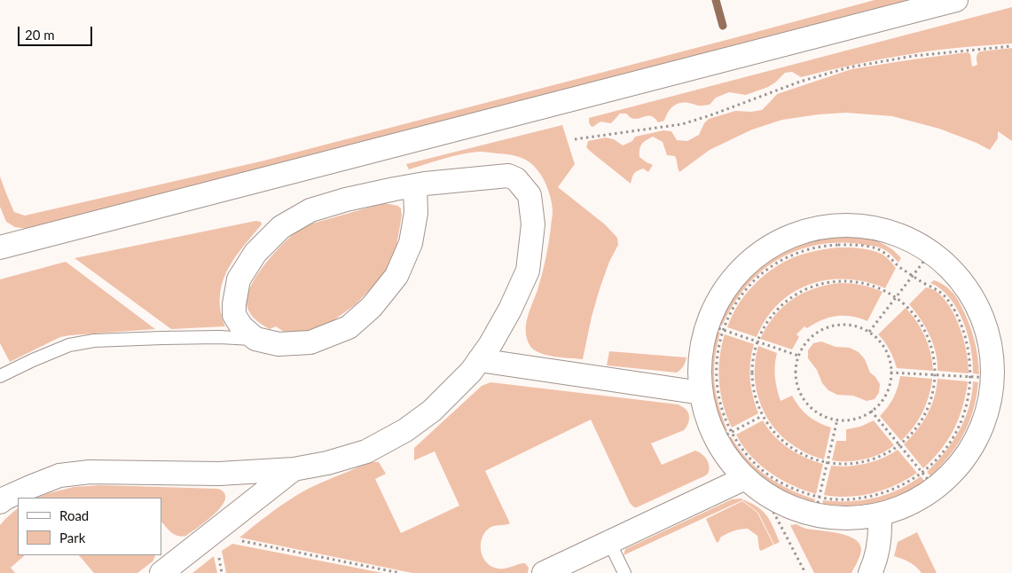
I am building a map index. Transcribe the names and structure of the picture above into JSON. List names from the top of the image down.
{
  "legend": ["Road", "Park"],
  "scale_bar": "20 m"
}
